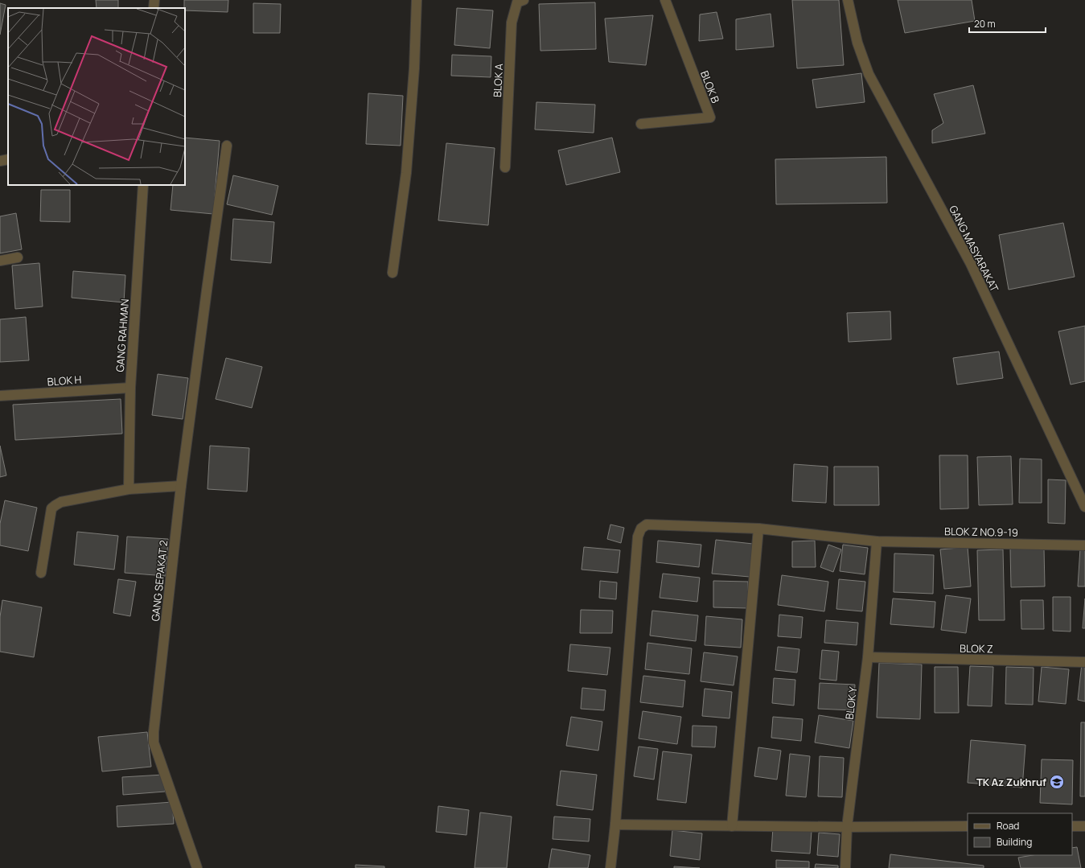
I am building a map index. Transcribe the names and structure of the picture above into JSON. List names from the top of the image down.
{
  "streets": {
    "street": [
      "BLOK A",
      "BLOK B",
      "GANG MASYARAKAT",
      "GANG RAHMAN",
      "BLOK H",
      "BLOK Z NO.9-19",
      "GANG SEPAKAT 2",
      "BLOK Z",
      "BLOK Y"
    ]
  },
  "crossings": [
    ["GANG RAHMAN", "BLOK H"],
    ["BLOK Z NO.9-19", "BLOK Y"],
    ["BLOK Z", "BLOK Y"]
  ],
  "places": {
    "school or university": ["TK Az Zukhruf"]
  },
  "legend": ["Road", "Building"],
  "scale_bar": "20 m"
}
